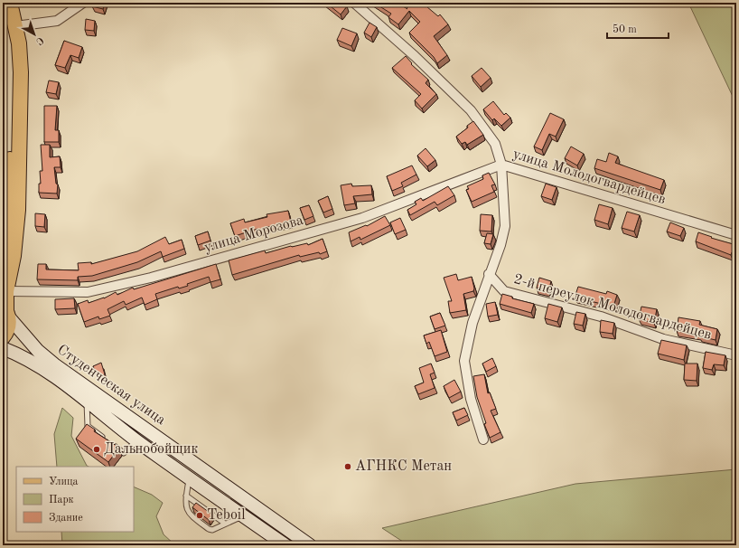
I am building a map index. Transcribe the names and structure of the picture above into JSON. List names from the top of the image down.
{
  "streets": {
    "main road": ["Студенческая улица"],
    "street": ["улица Молодогвардейцев", "улица Морозова", "2-й переулок Молодогвардейцев"]
  },
  "crossings": [
    ["улица Молодогвардейцев", "улица Морозова"]
  ],
  "places": ["Дальнобойщик", "АГНКС Метан", "Teboil"],
  "legend": ["Улица", "Парк", "Здание"],
  "scale_bar": "50 m",
  "north": "bottom right"
}
